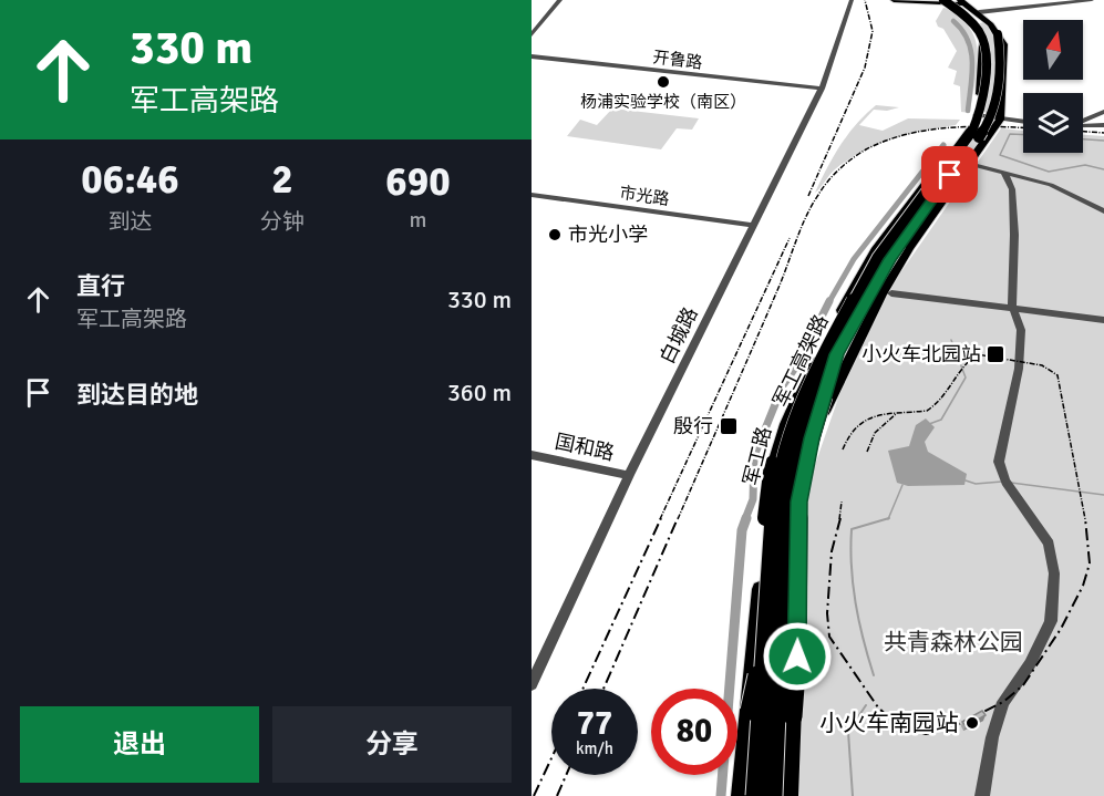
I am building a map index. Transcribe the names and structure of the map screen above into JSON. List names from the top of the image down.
{
  "streets": {
    "highway": ["军工高架路"],
    "main road": ["军工路"],
    "street": [
      "开鲁路",
      "市光路",
      "白城路",
      "国和路"
    ]
  },
  "crossings": [
    ["开鲁路", "白城路"],
    ["市光路", "白城路"],
    ["白城路", "国和路"]
  ],
  "parks": ["共青森林公园"],
  "places": {
    "other": ["杨浦实验学校（南区）", "市光小学", "小火车南园站"],
    "transit": ["小火车北园站", "殷行"]
  },
  "north": "top",
  "page": {
    "turn": ["330 m", "军工高架路"],
    "eta": [
      "06:46",
      "到达",
      "2",
      "分钟",
      "690",
      "m"
    ],
    "list": [
      {
        "name": "直行",
        "note": "军工高架路",
        "value": "330 m"
      },
      {
        "name": "到达目的地",
        "value": "360 m"
      }
    ],
    "speed": "77 km/h",
    "limit": "80",
    "buttons": ["退出", "分享"]
  }
}
